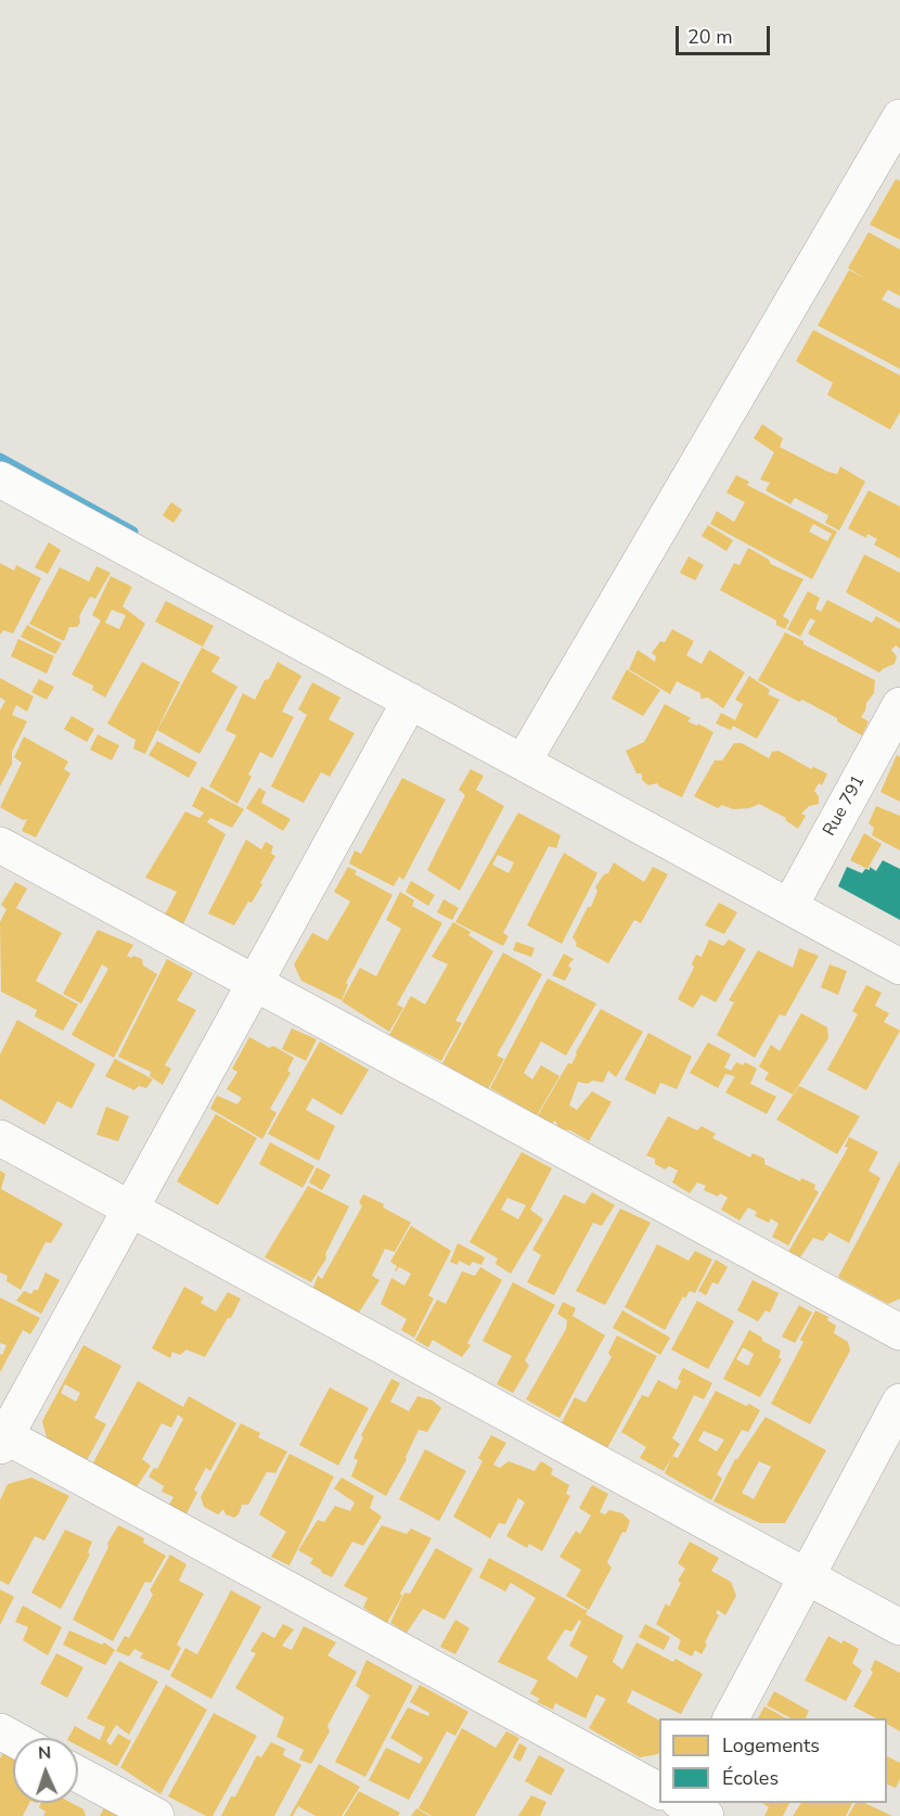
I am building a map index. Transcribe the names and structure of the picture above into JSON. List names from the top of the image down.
{
  "streets": {
    "street": ["Rue 791"]
  },
  "legend": ["Logements", "Écoles"],
  "scale_bar": "20 m",
  "north": "top"
}
